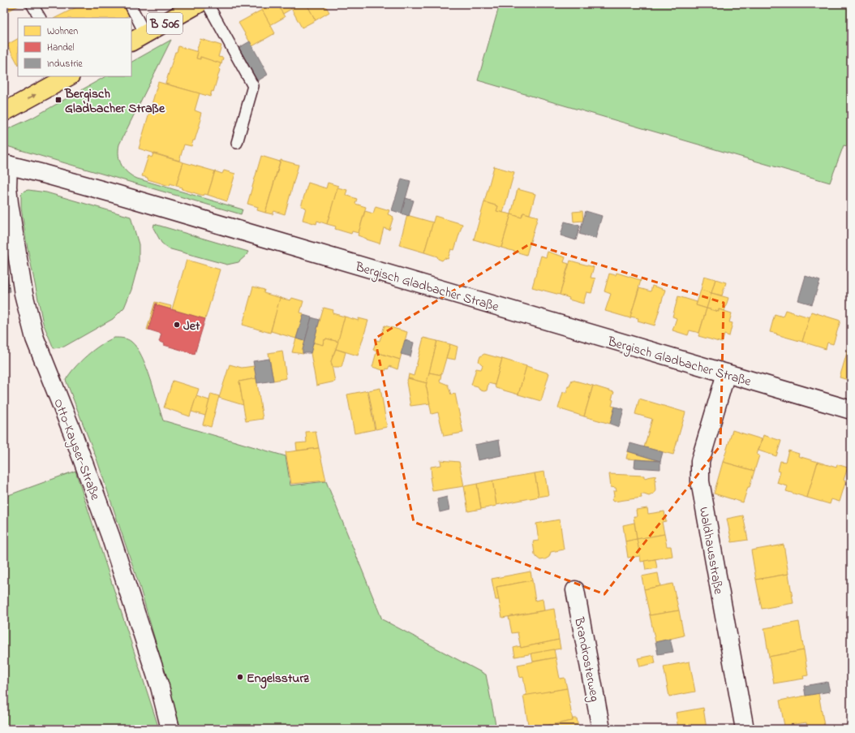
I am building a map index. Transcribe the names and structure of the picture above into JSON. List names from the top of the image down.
{
  "streets": {
    "main road": ["B 506"],
    "street": [
      "Bergisch Gladbacher Straße",
      "Otto-Kayser-Straße",
      "Waldhausstraße",
      "Brandrosterweg"
    ]
  },
  "crossings": [
    ["Bergisch Gladbacher Straße", "Otto-Kayser-Straße"],
    ["Bergisch Gladbacher Straße", "Waldhausstraße"]
  ],
  "places": {
    "transit": ["Bergisch Gladbacher Straße"],
    "other": ["Jet", "Engelssturz"]
  },
  "legend": ["Wohnen", "Handel", "Industrie"]
}
